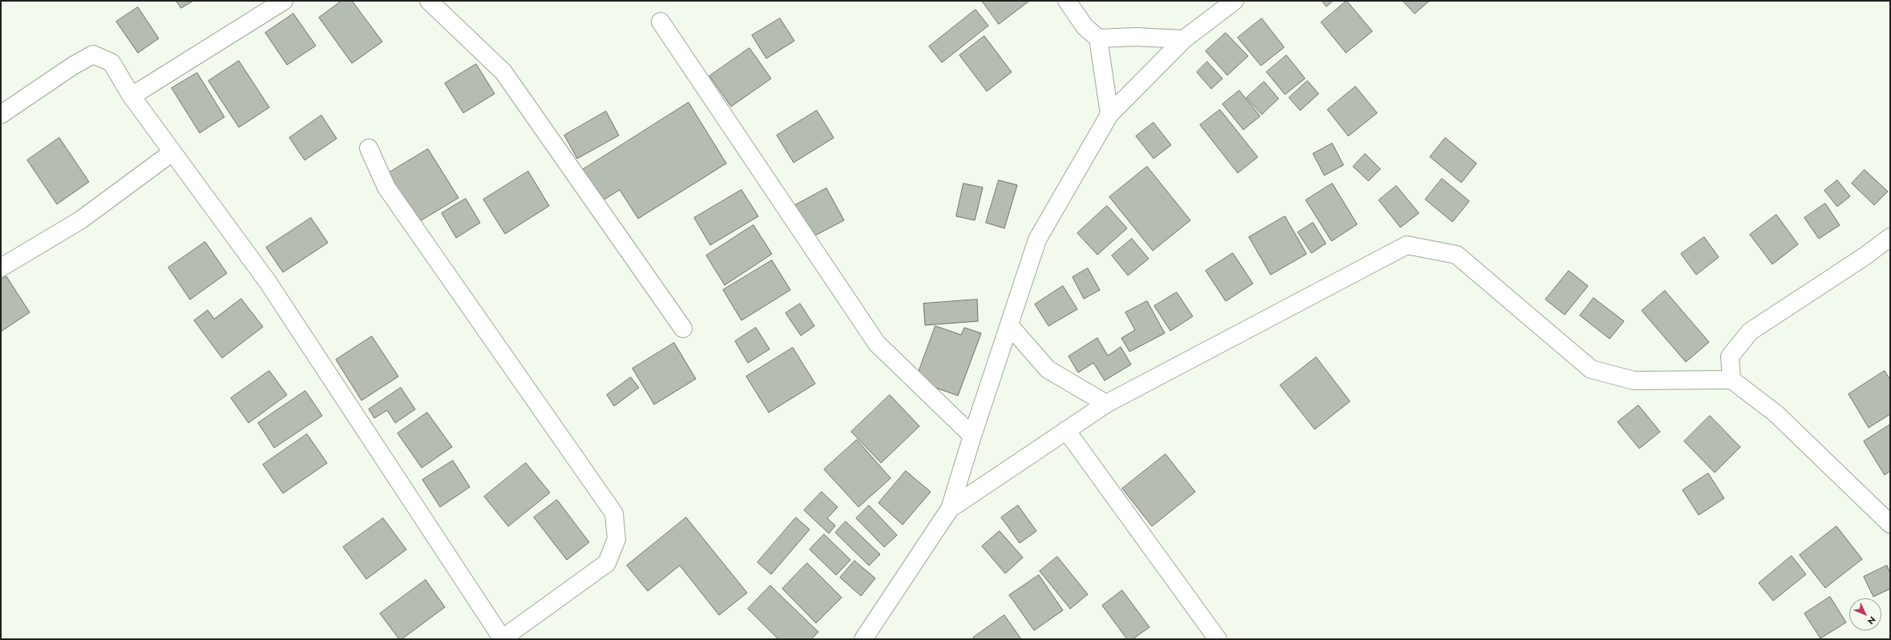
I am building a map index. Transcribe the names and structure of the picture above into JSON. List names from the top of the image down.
{
  "north": "bottom right"
}
